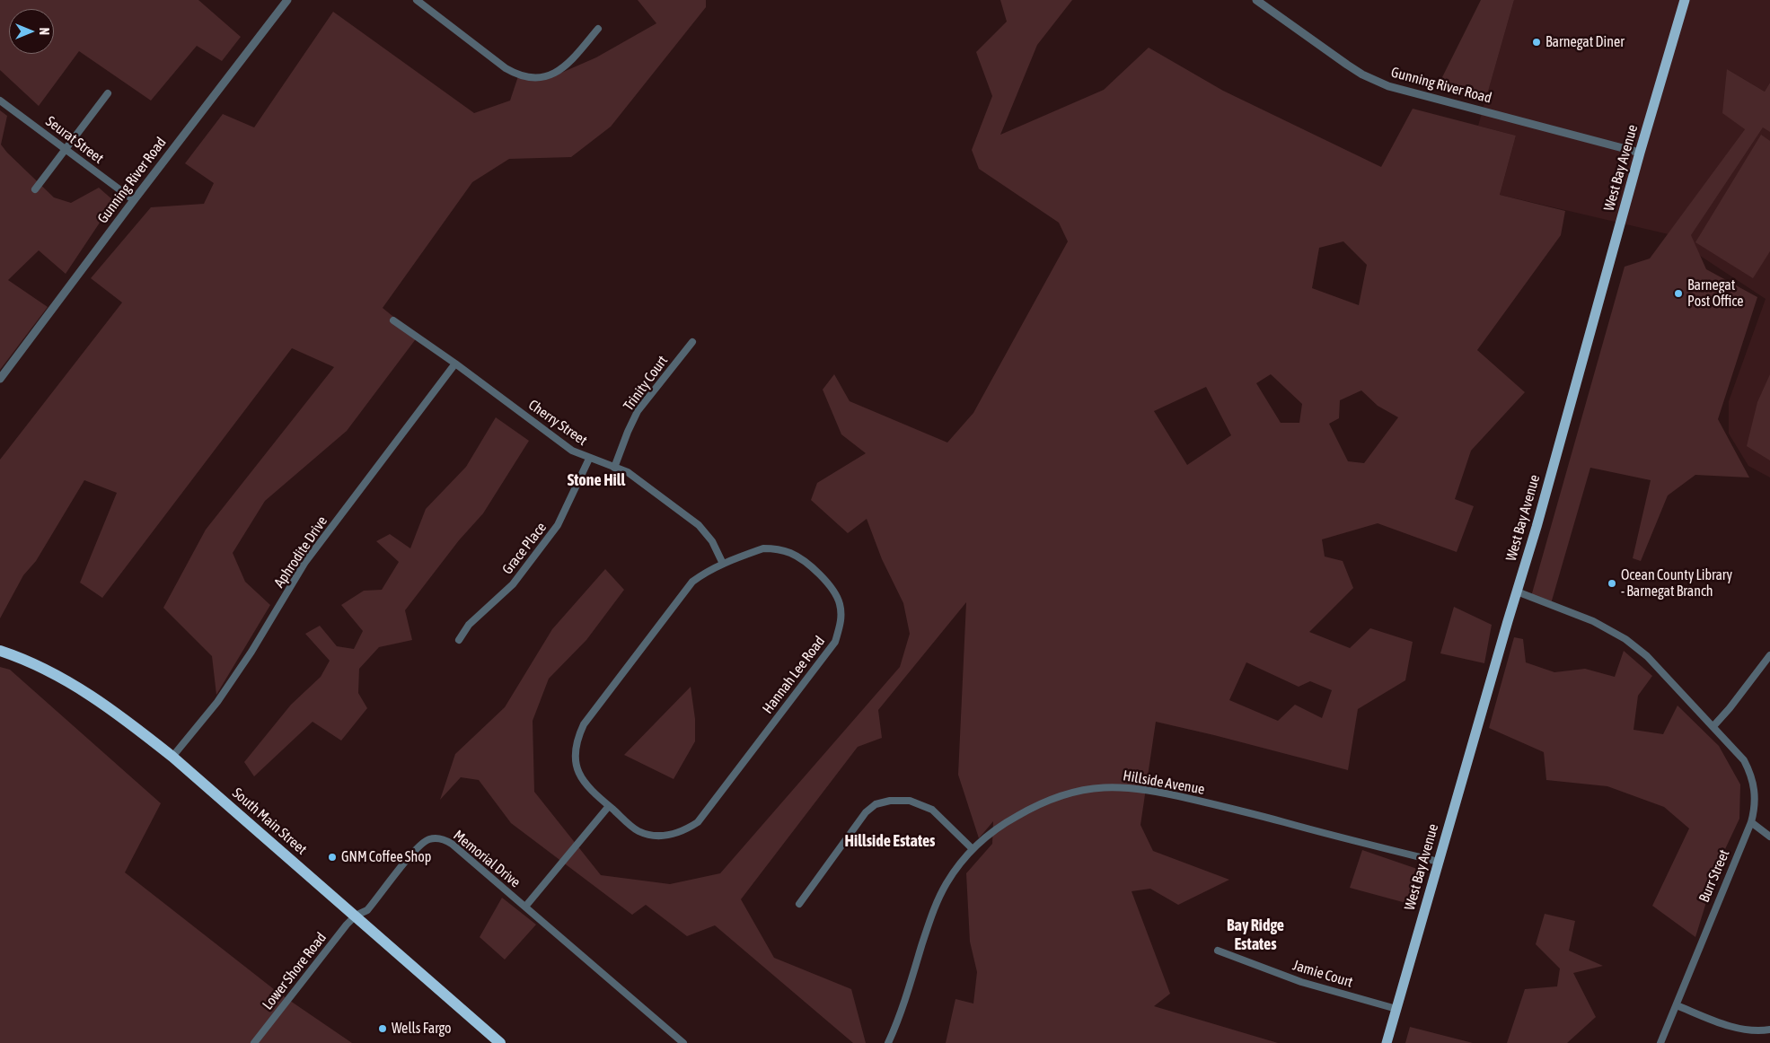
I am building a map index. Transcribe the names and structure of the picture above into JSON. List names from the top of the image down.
{
  "streets": {
    "highway": ["South Main Street"],
    "main road": ["West Bay Avenue"],
    "street": [
      "Gunning River Road",
      "Seurat Street",
      "Trinity Court",
      "Cherry Street",
      "Grace Place",
      "Aphrodite Drive",
      "Hannah Lee Road",
      "Hillside Avenue",
      "Memorial Drive",
      "Burr Street",
      "Lower Shore Road",
      "Jamie Court"
    ]
  },
  "crossings": [
    ["Gunning River Road", "Seurat Street"],
    ["Gunning River Road", "West Bay Avenue"],
    ["West Bay Avenue", "Hillside Avenue"],
    ["West Bay Avenue", "Burr Street"],
    ["West Bay Avenue", "Jamie Court"],
    ["Trinity Court", "Cherry Street"],
    ["Cherry Street", "Grace Place"],
    ["Cherry Street", "Aphrodite Drive"],
    ["Cherry Street", "Hannah Lee Road"],
    ["Aphrodite Drive", "South Main Street"],
    ["Hannah Lee Road", "Memorial Drive"],
    ["South Main Street", "Memorial Drive"],
    ["South Main Street", "Lower Shore Road"],
    ["Memorial Drive", "Lower Shore Road"]
  ],
  "districts": ["Stone Hill", "Hillside Estates", "Bay Ridge Estates"],
  "places": [
    "Barnegat Diner",
    "Barnegat Post Office",
    "Ocean County Library - Barnegat Branch",
    "GNM Coffee Shop",
    "Wells Fargo"
  ],
  "north": "right"
}
